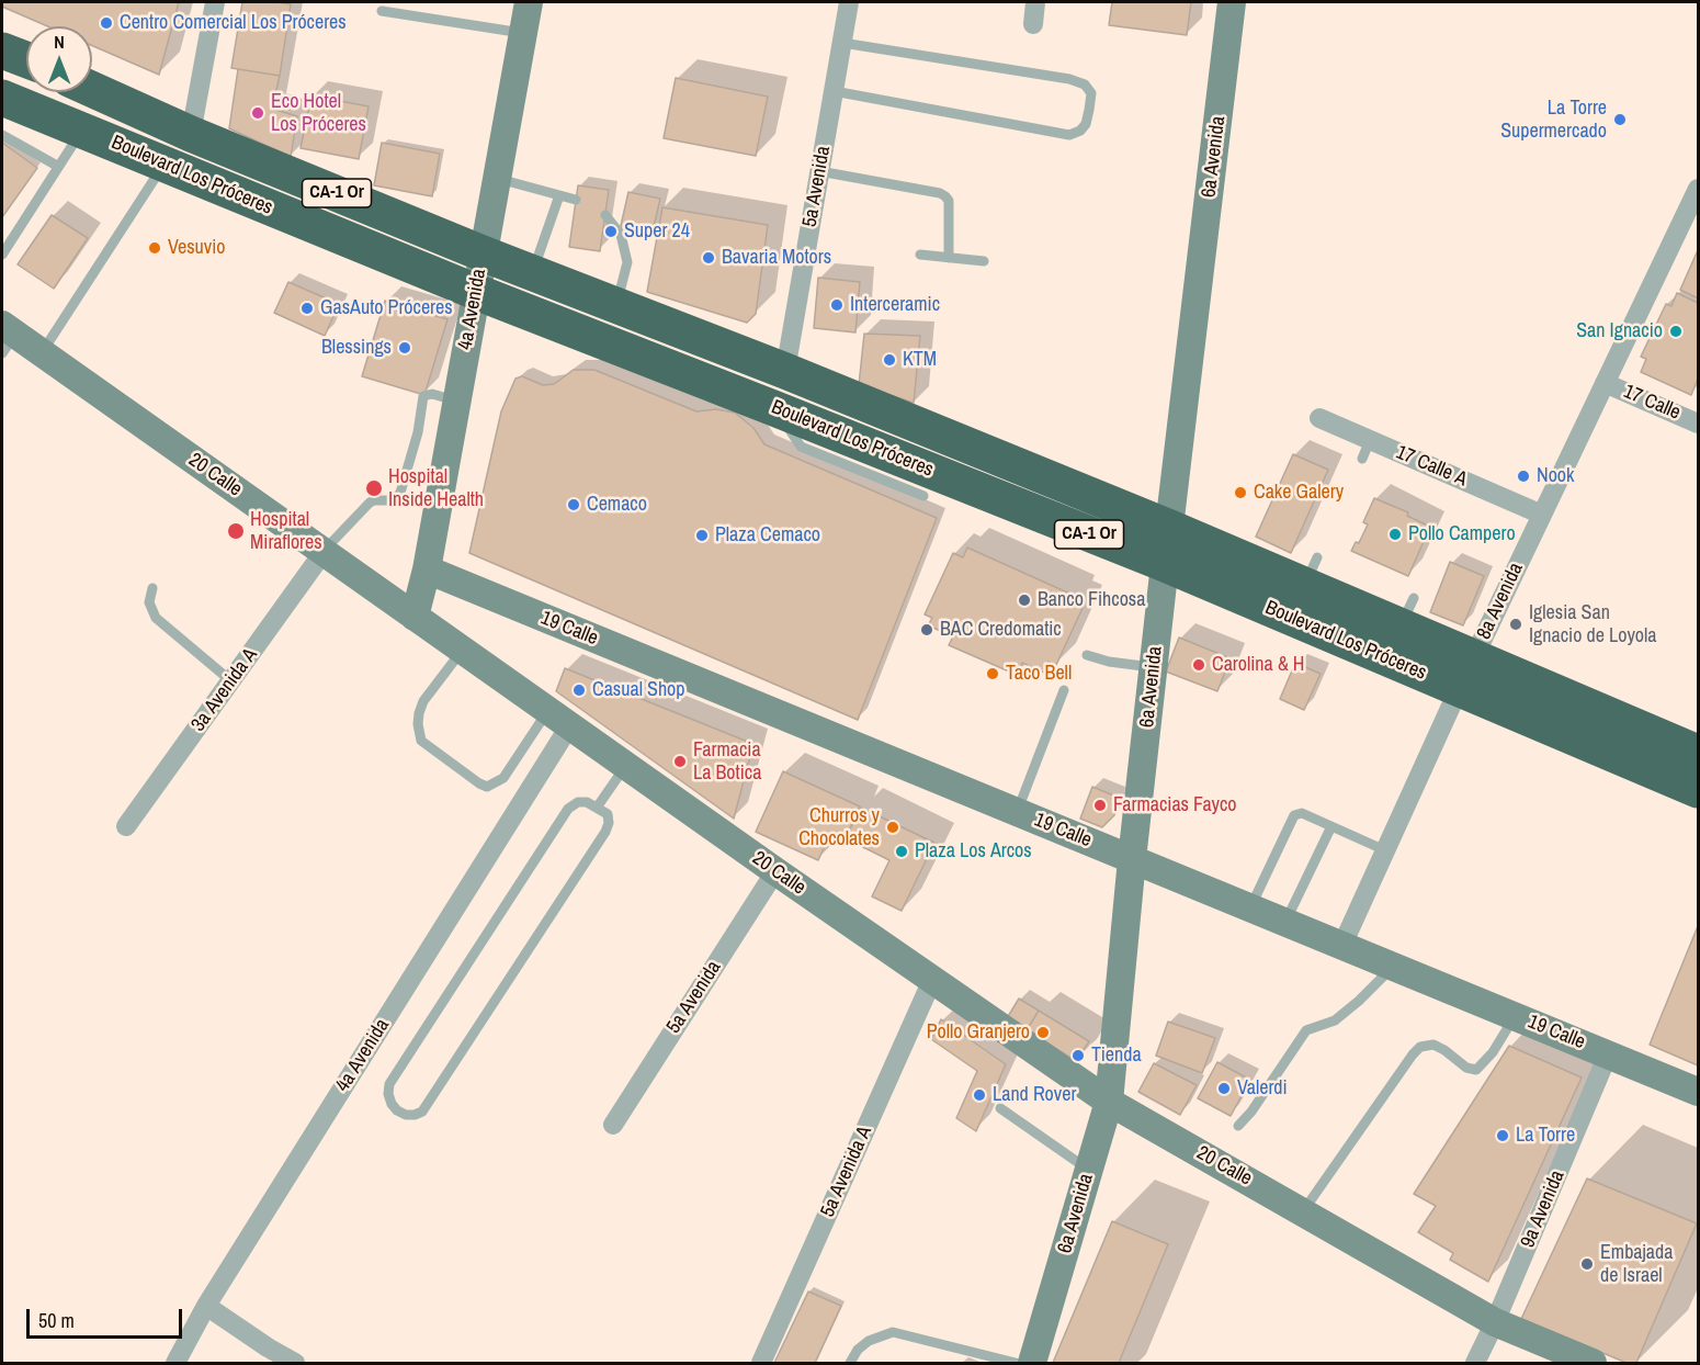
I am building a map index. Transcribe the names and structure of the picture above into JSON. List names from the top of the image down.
{
  "streets": {
    "highway": ["Boulevard Los Próceres", "CA-1 Or"],
    "street": [
      "6a Avenida",
      "5a Avenida",
      "4a Avenida",
      "17 Calle",
      "17 Calle A",
      "20 Calle",
      "8a Avenida",
      "19 Calle",
      "3a Avenida A",
      "5a Avenida A",
      "9a Avenida"
    ]
  },
  "crossings": [
    ["6a Avenida", "Boulevard Los Próceres"],
    ["6a Avenida", "20 Calle"],
    ["6a Avenida", "19 Calle"],
    ["Boulevard Los Próceres", "5a Avenida"],
    ["Boulevard Los Próceres", "4a Avenida"],
    ["Boulevard Los Próceres", "8a Avenida"],
    ["5a Avenida", "20 Calle"],
    ["4a Avenida", "20 Calle"],
    ["4a Avenida", "19 Calle"],
    ["17 Calle", "8a Avenida"],
    ["17 Calle A", "8a Avenida"],
    ["20 Calle", "3a Avenida A"],
    ["20 Calle", "5a Avenida A"],
    ["20 Calle", "9a Avenida"],
    ["8a Avenida", "19 Calle"],
    ["19 Calle", "9a Avenida"]
  ],
  "places": [
    "Centro Comercial Los Próceres",
    "Eco Hotel Los Próceres",
    "La Torre Supermercado",
    "Super 24",
    "Vesuvio",
    "Bavaria Motors",
    "Interceramic",
    "GasAuto Próceres",
    "San Ignacio",
    "Blessings",
    "KTM",
    "Nook",
    "Hospital Inside Health",
    "Cake Galery",
    "Cemaco",
    "Hospital Miraflores",
    "Pollo Campero",
    "Plaza Cemaco",
    "Banco Fihcosa",
    "Iglesia San Ignacio de Loyola",
    "BAC Credomatic",
    "Carolina & H",
    "Taco Bell",
    "Casual Shop",
    "Farmacia La Botica",
    "Farmacias Fayco",
    "Churros y Chocolates",
    "Plaza Los Arcos",
    "Pollo Granjero",
    "Tienda",
    "Valerdi",
    "Land Rover",
    "La Torre",
    "Embajada de Israel"
  ],
  "scale_bar": "50 m",
  "north": "top"
}
